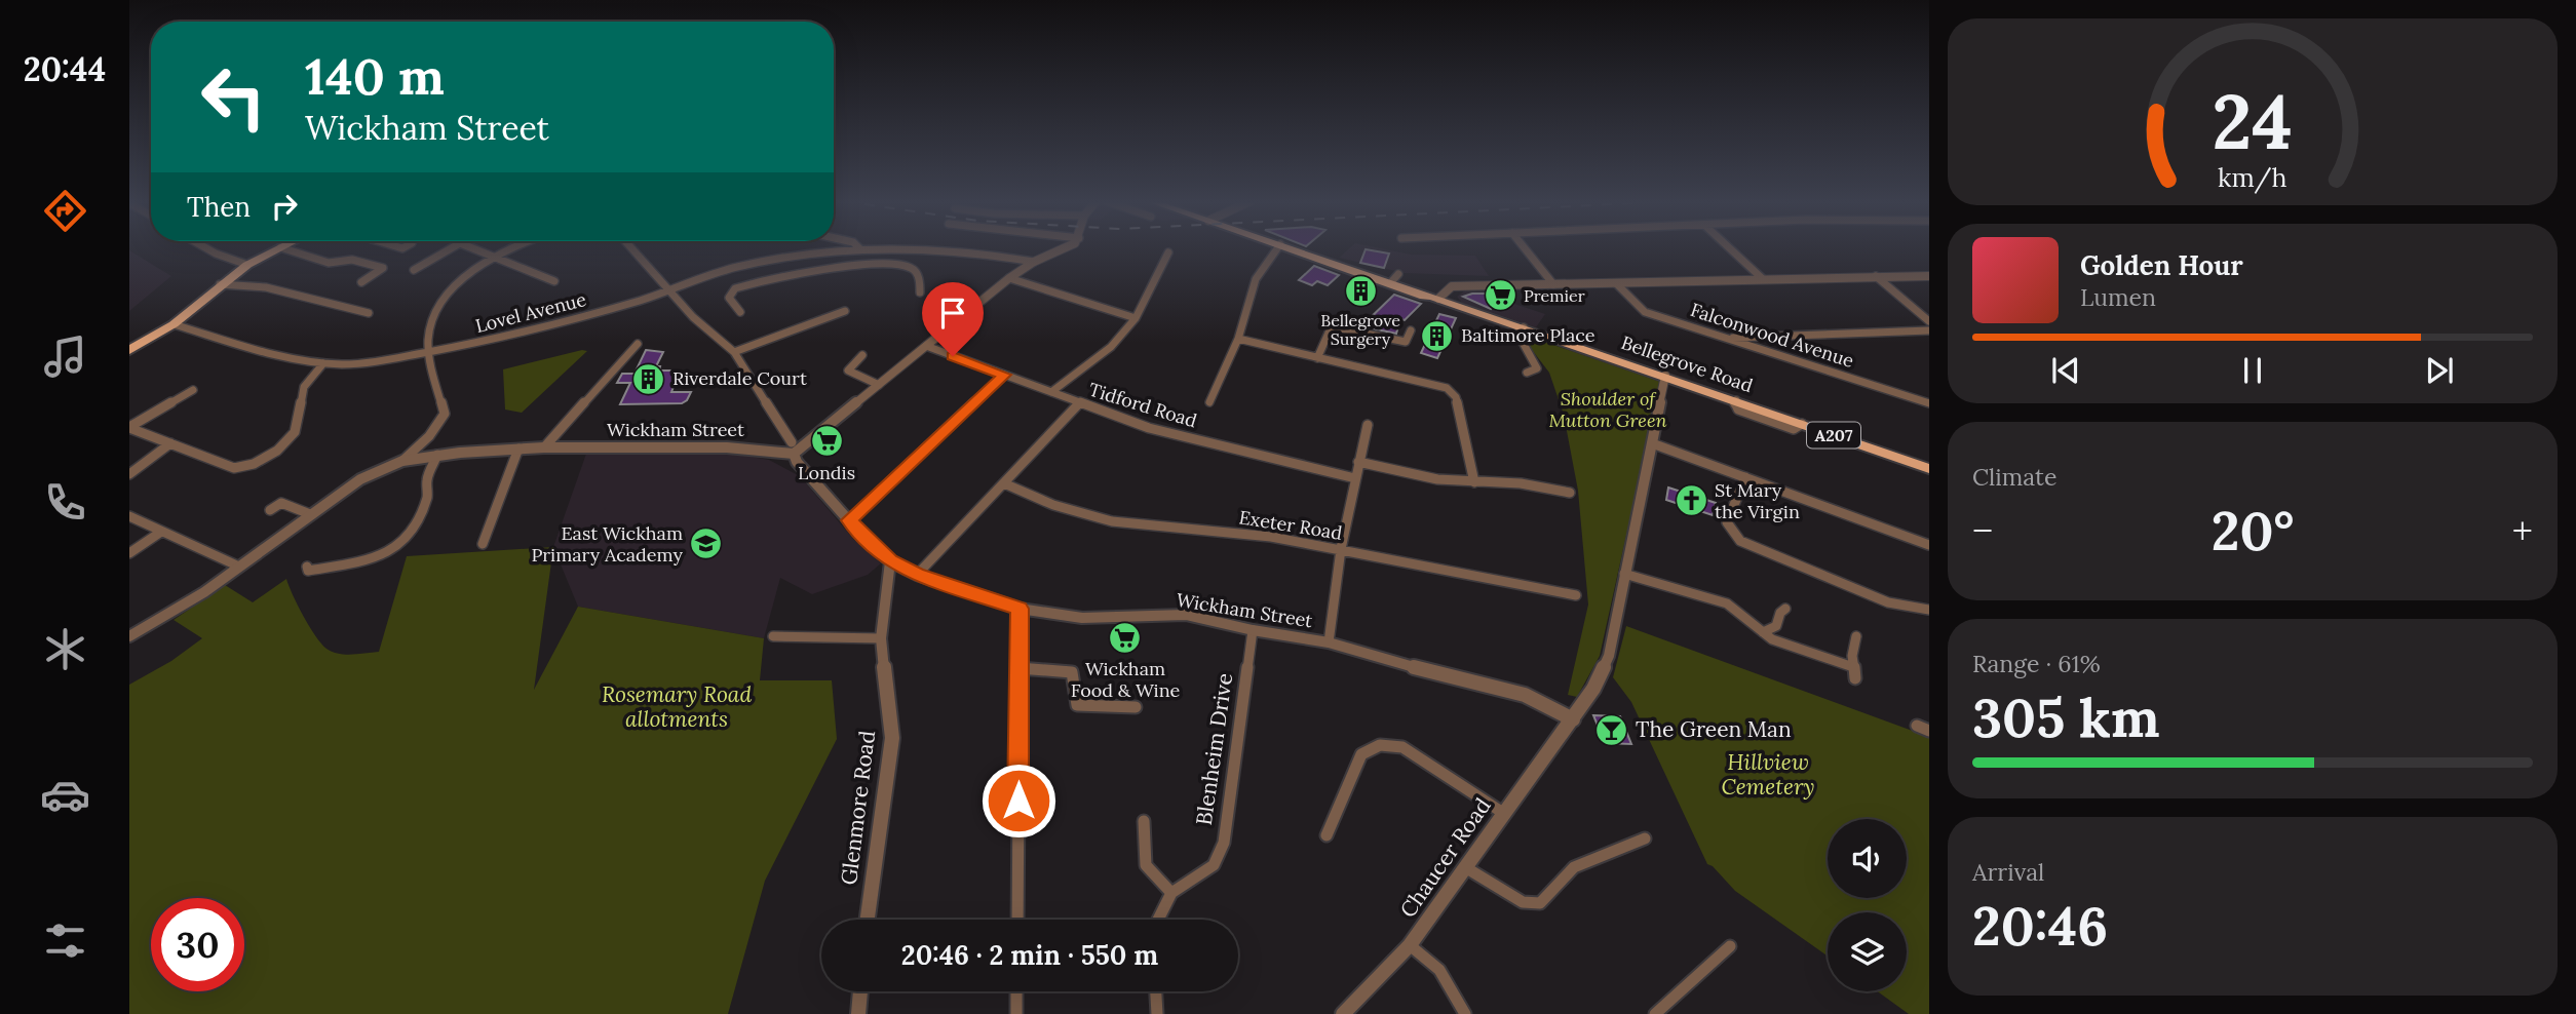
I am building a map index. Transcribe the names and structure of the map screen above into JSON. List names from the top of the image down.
{
  "streets": {
    "main road": ["Bellegrove Road", "A207"],
    "street": [
      "Lovel Avenue",
      "Falconwood Avenue",
      "Tidford Road",
      "Wickham Street",
      "Exeter Road",
      "Blenheim Drive",
      "Glenmore Road",
      "Chaucer Road"
    ]
  },
  "crossings": [
    ["Wickham Street", "Blenheim Drive"],
    ["Wickham Street", "Glenmore Road"],
    ["Wickham Street", "Chaucer Road"]
  ],
  "parks": ["Shoulder of Mutton Green", "Rosemary Road allotments", "Hillview Cemetery"],
  "places": {
    "building": ["Bellegrove Surgery", "Baltimore Place", "Riverdale Court"],
    "supermarket": ["Premier", "Londis", "Wickham Food & Wine"],
    "church": ["St Mary the Virgin"],
    "school or university": ["East Wickham Primary Academy"],
    "bar": ["The Green Man"]
  },
  "page": {
    "tabs": "20:44",
    "turn": ["140 m", "Wickham Street"],
    "then": "Then",
    "song": ["Golden Hour", "Lumen"],
    "tile": [
      "Climate",
      ["Range · 61%", "305 km"],
      ["Arrival", "20:46"]
    ],
    "heat": ["−", "20°", "+"],
    "limit": "30",
    "trip": "20:46 · 2 min · 550 m",
    "gauge": ["24", "km/h"]
  }
}
